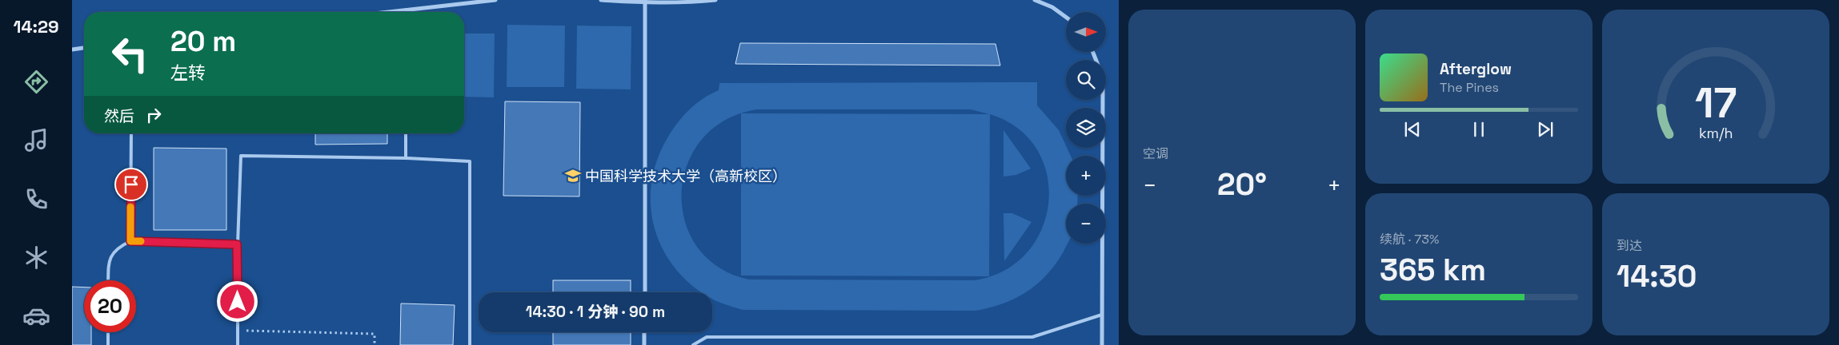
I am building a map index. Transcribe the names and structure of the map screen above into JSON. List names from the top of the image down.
{
  "places": {
    "school or university": ["中国科学技术大学（高新校区）"]
  },
  "north": "right",
  "page": {
    "tabs": "14:29",
    "tile": [
      "空调",
      ["续航 · 73%", "365 km"],
      ["到达", "14:30"]
    ],
    "map_buttons": ["+", "−"],
    "turn": ["20 m", "左转"],
    "song": ["Afterglow", "The Pines"],
    "then": "然后",
    "heat": ["−", "20°", "+"],
    "limit": "20",
    "trip": "14:30 · 1 分钟 · 90 m",
    "gauge": ["17", "km/h"]
  }
}
